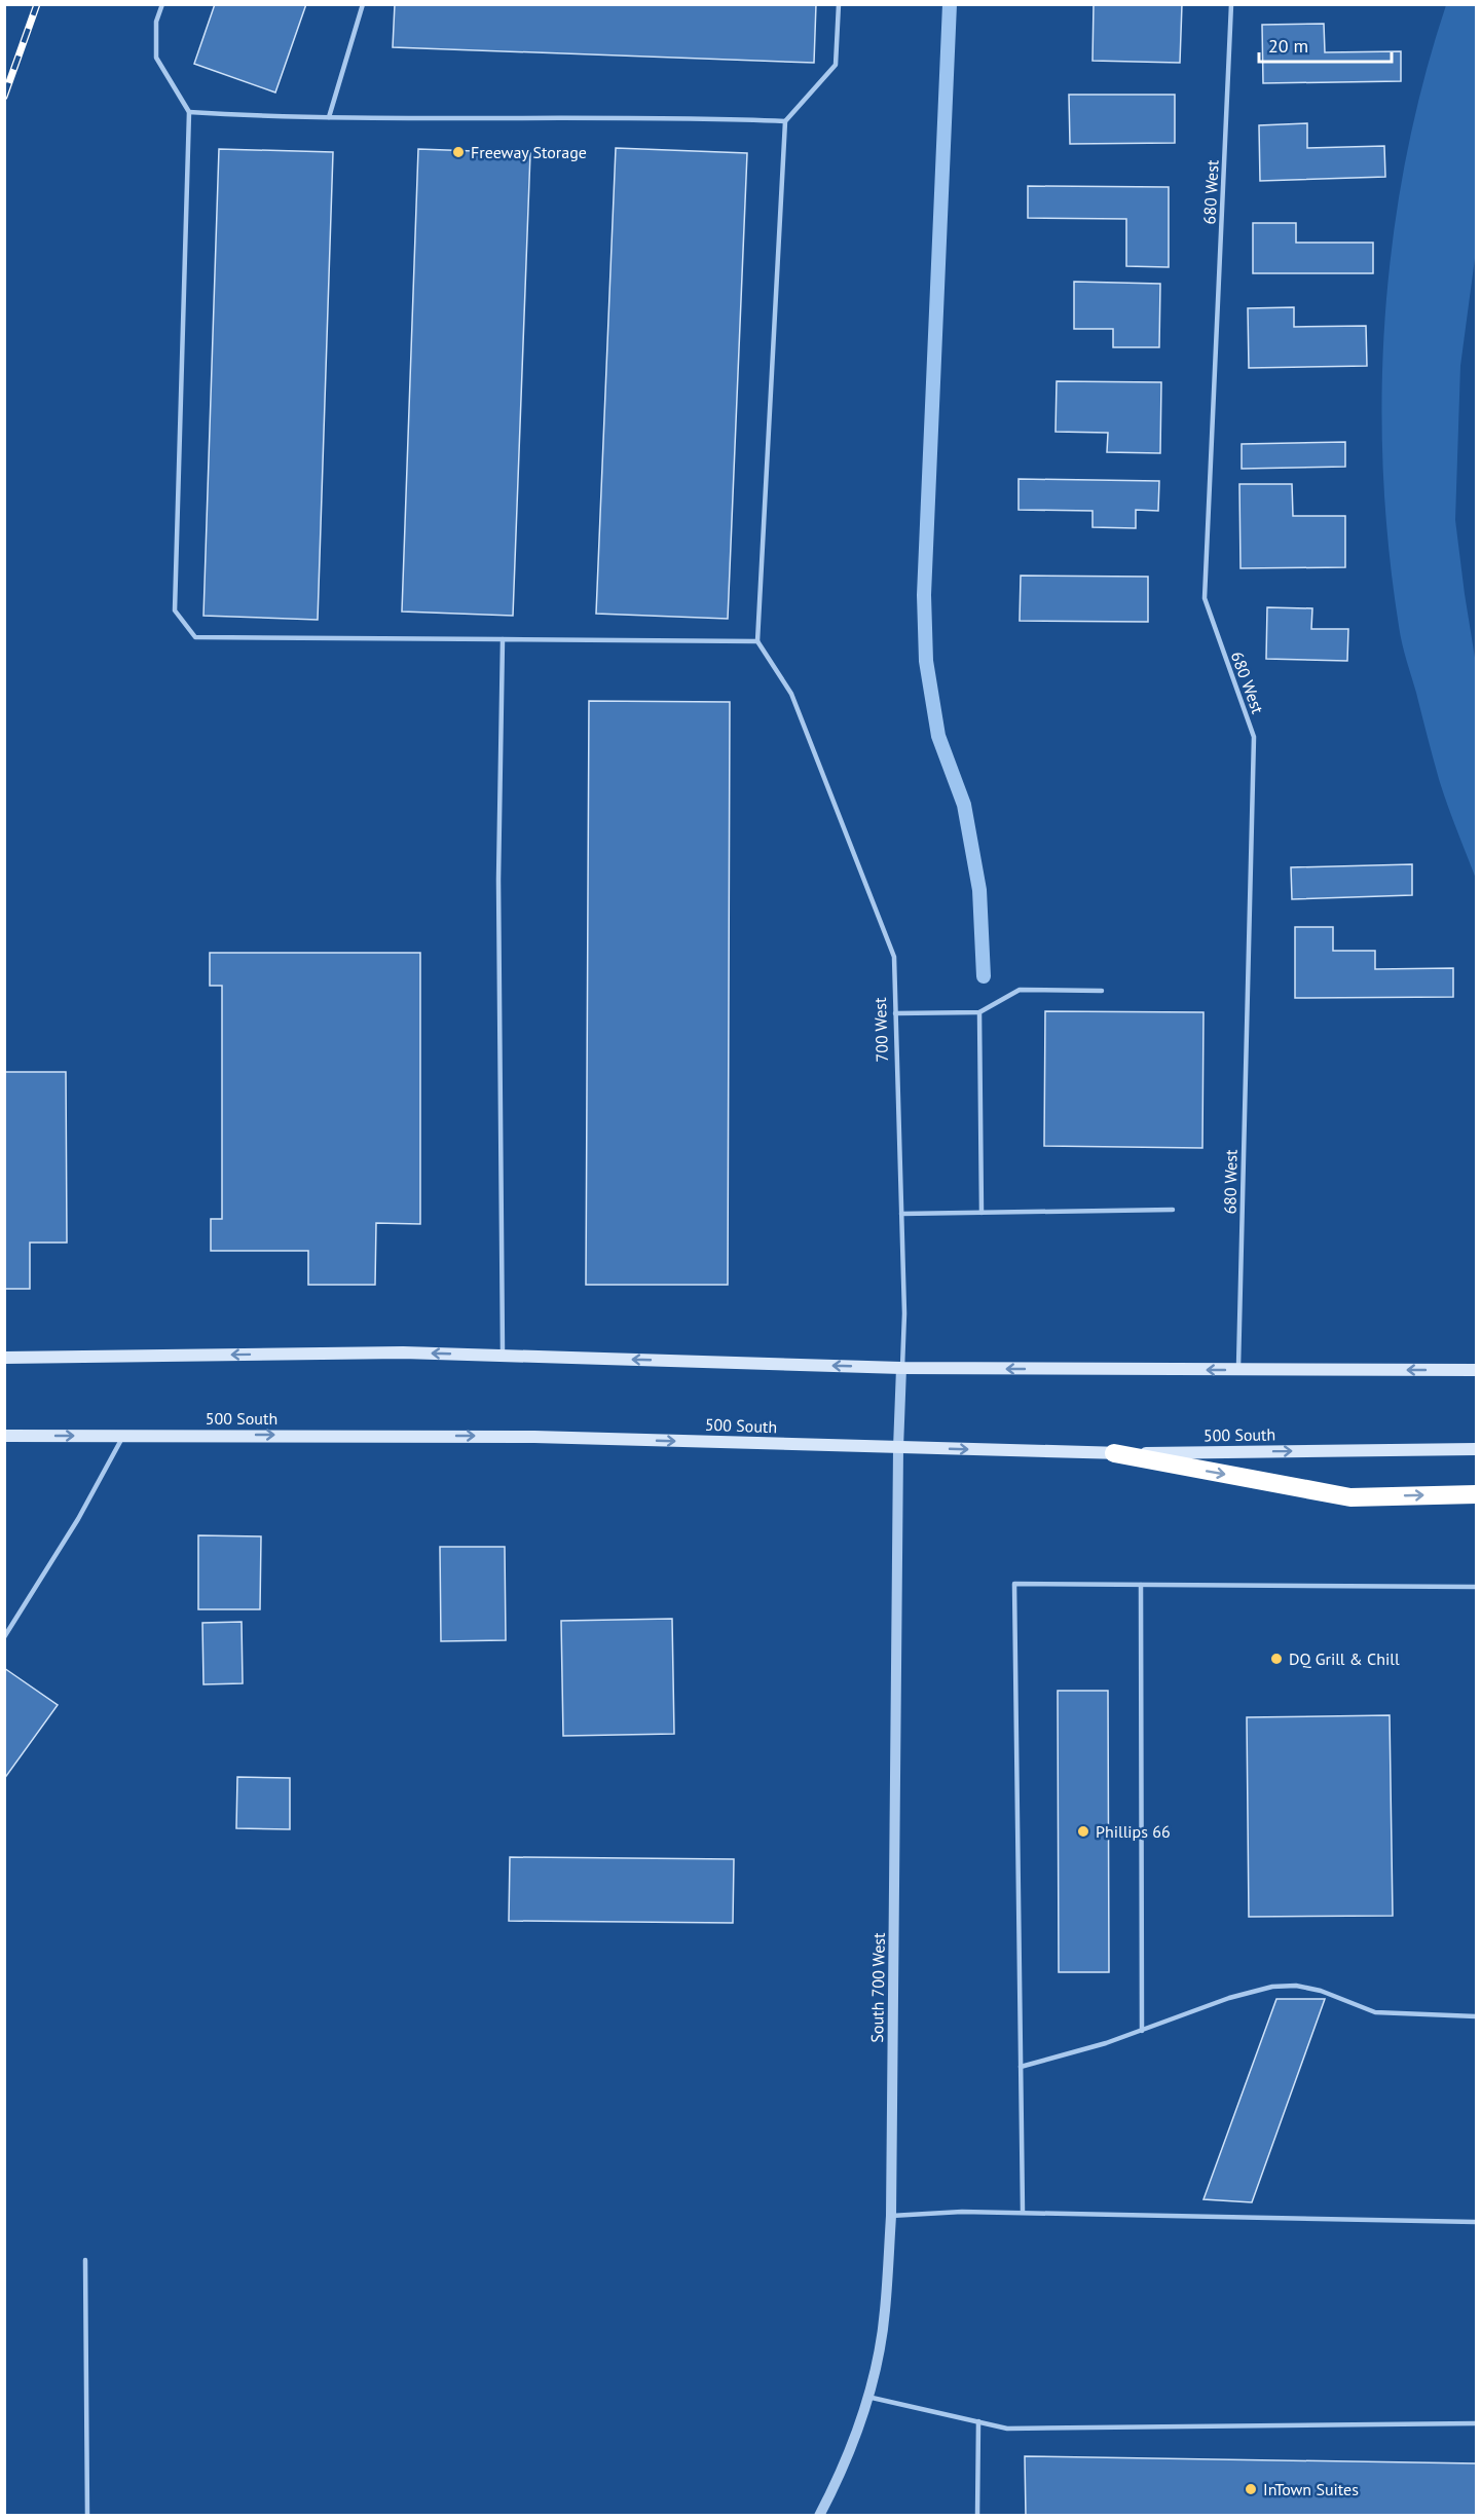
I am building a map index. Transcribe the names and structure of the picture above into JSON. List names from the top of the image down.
{
  "streets": {
    "main road": ["500 South"],
    "street": ["700 West", "South 700 West"],
    "lane": ["680 West"]
  },
  "crossings": [
    ["700 West", "500 South"],
    ["700 West", "South 700 West"],
    ["500 South", "South 700 West"]
  ],
  "places": [
    "Freeway Storage",
    "DQ Grill & Chill",
    "Phillips 66",
    "InTown Suites"
  ],
  "scale_bar": "20 m"
}
